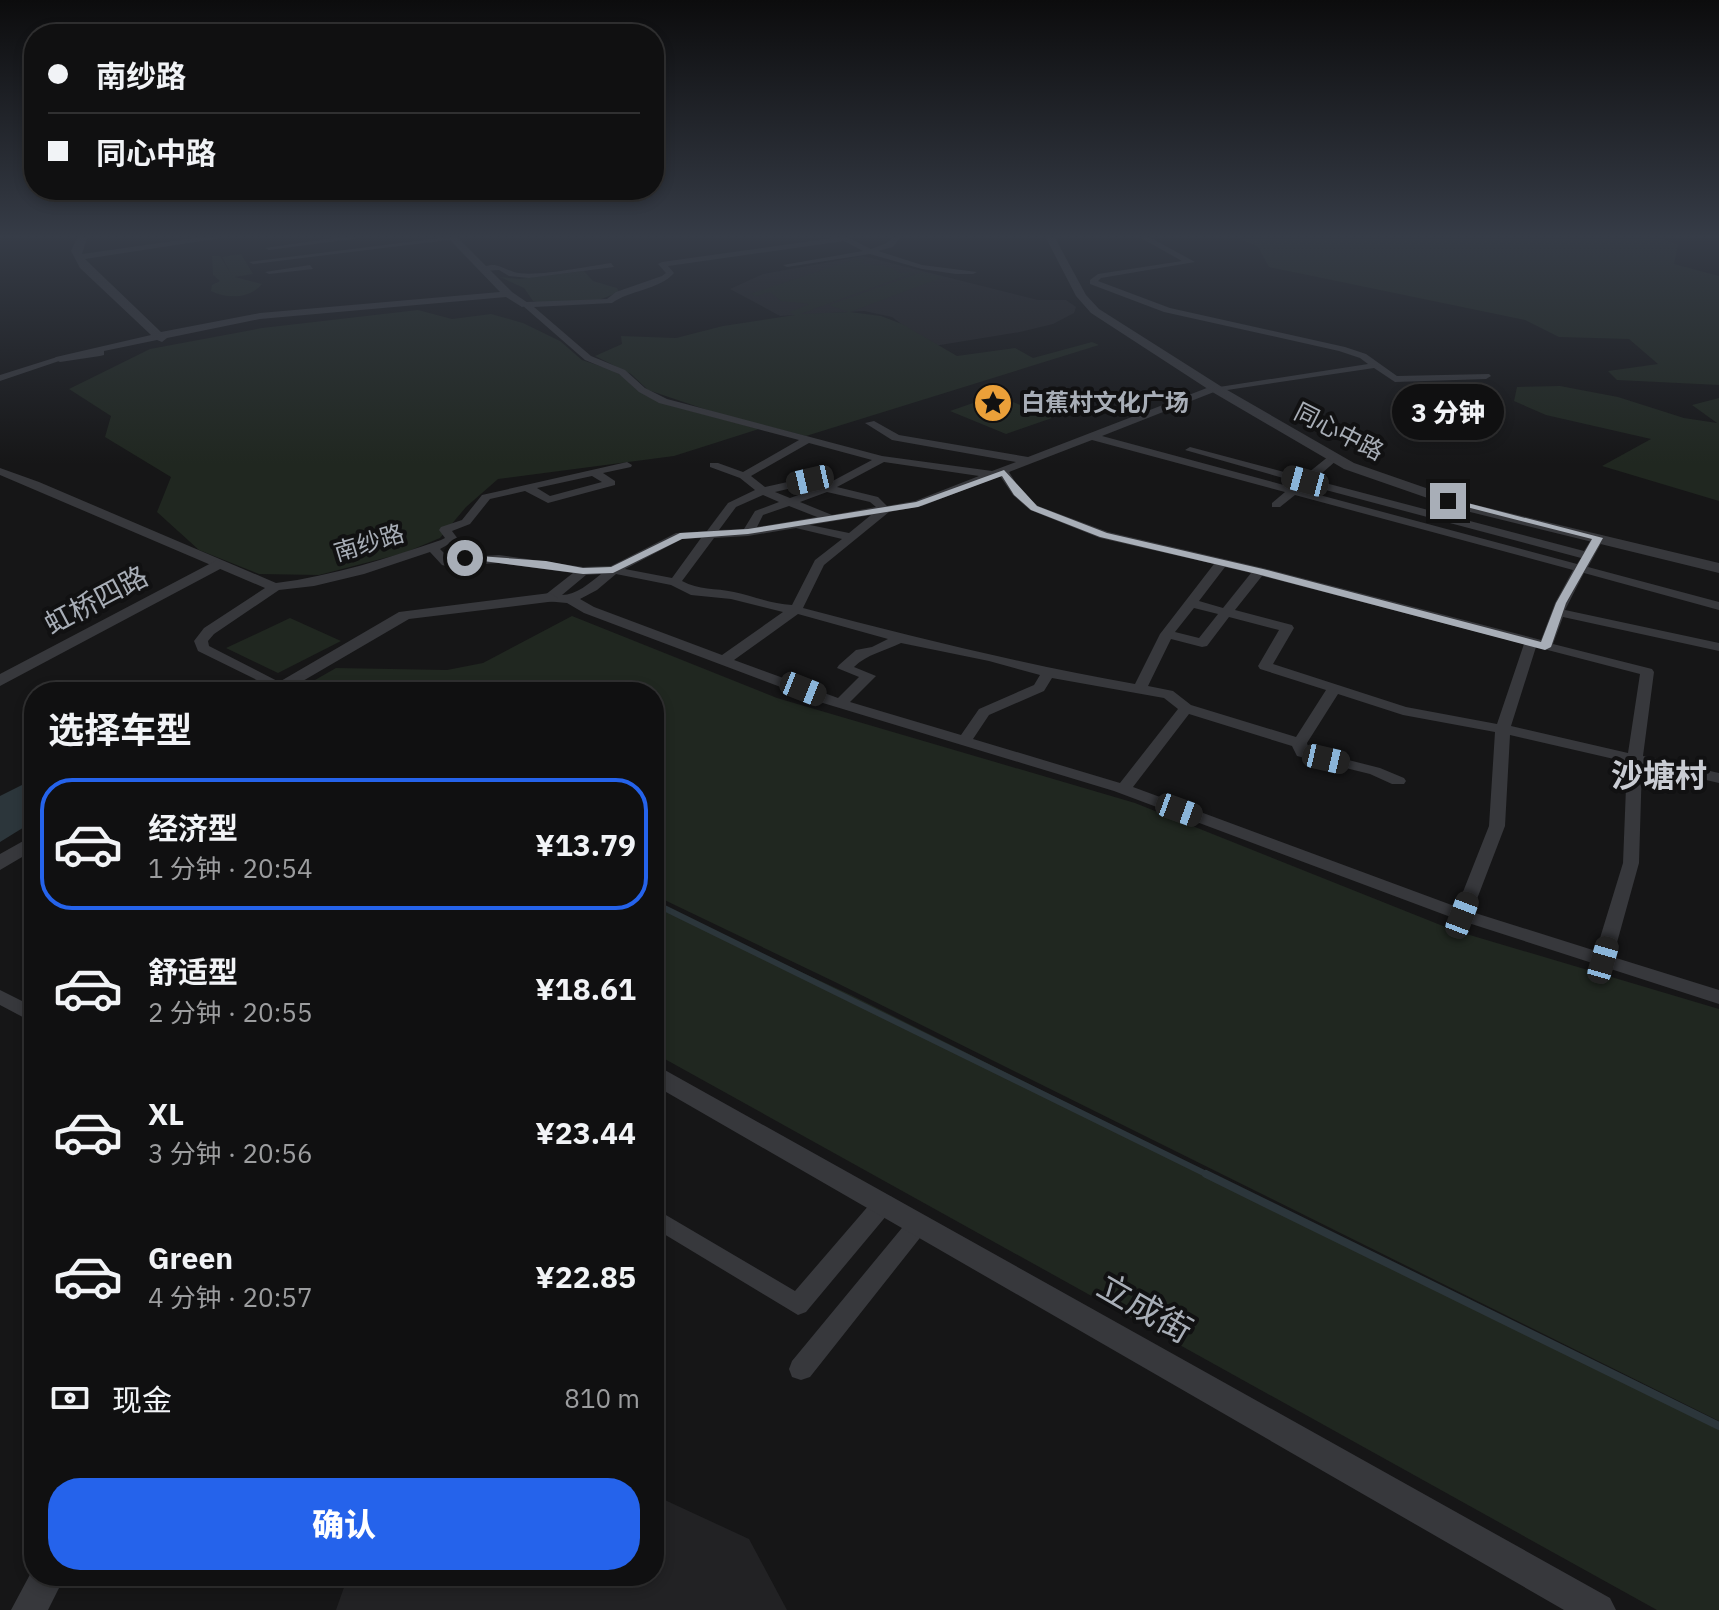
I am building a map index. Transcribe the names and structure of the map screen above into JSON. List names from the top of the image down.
{
  "streets": {
    "street": [
      "同心中路",
      "南纱路",
      "虹桥四路",
      "立成街"
    ]
  },
  "districts": ["沙塘村"],
  "places": {
    "place": ["白蕉村文化广场"]
  },
  "page": {
    "banner": ["南纱路", "同心中路"],
    "bubble": "3 分钟",
    "heading": "选择车型",
    "list": [
      {
        "name": "经济型",
        "note": "1 分钟 · 20:54",
        "value": "¥13.79"
      },
      {
        "name": "舒适型",
        "note": "2 分钟 · 20:55",
        "value": "¥18.61"
      },
      {
        "name": "XL",
        "note": "3 分钟 · 20:56",
        "value": "¥23.44"
      },
      {
        "name": "Green",
        "note": "4 分钟 · 20:57",
        "value": "¥22.85"
      }
    ],
    "pay": ["现金", "810 m"],
    "buttons": "确认"
  }
}
